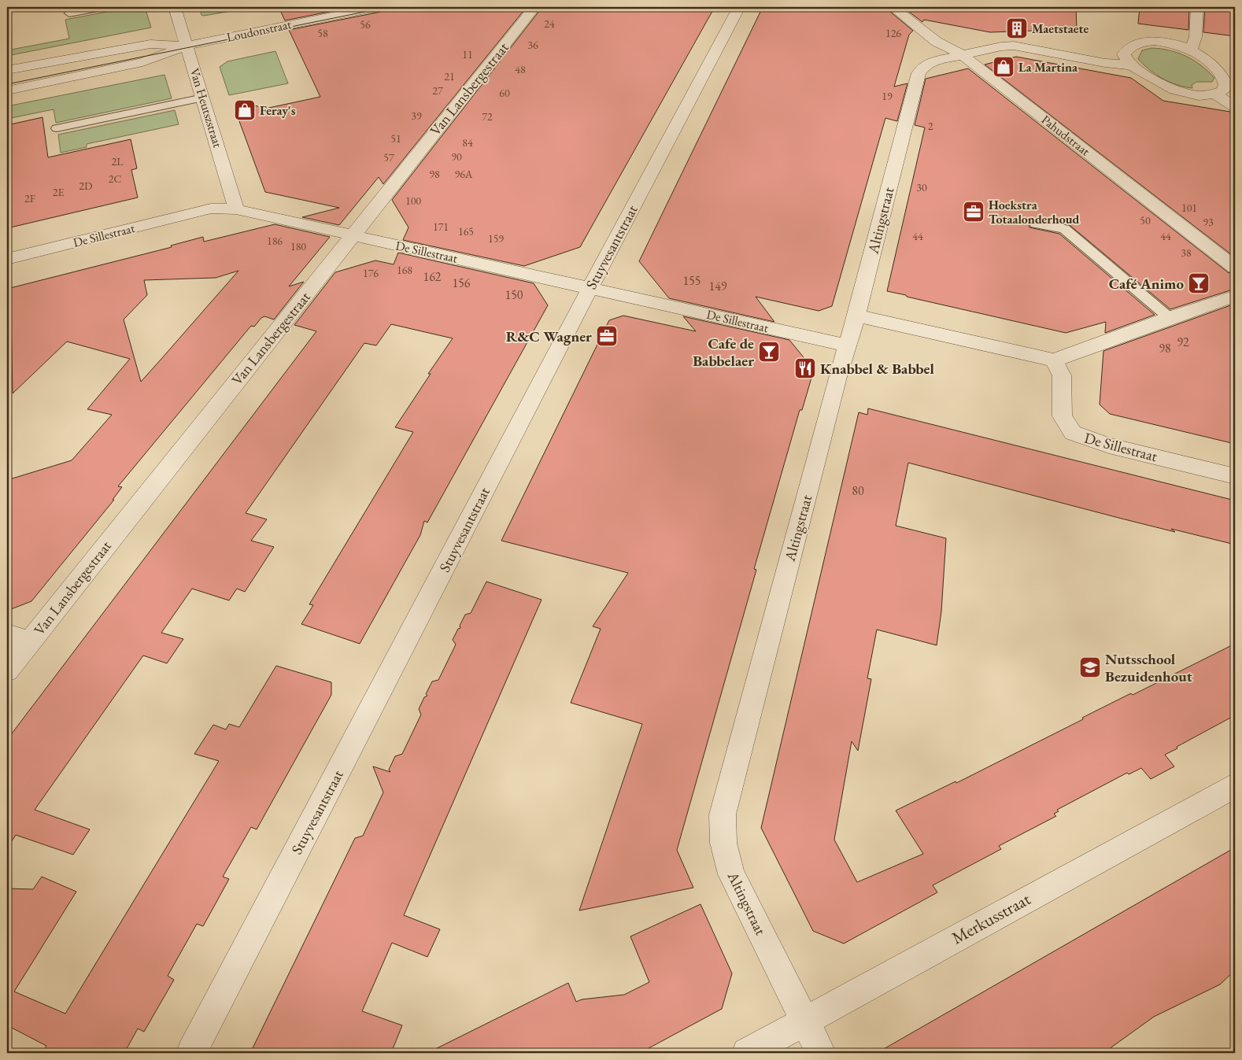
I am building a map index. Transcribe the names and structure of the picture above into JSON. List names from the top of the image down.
{
  "streets": {
    "street": [
      "Loudonstraat",
      "Van Lansbergestraat",
      "Van Heutszstraat",
      "Pahudstraat",
      "Altingstraat",
      "De Sillestraat",
      "Stuyvesantstraat",
      "Merkusstraat"
    ]
  },
  "crossings": [
    ["Loudonstraat", "Van Heutszstraat"],
    ["Van Lansbergestraat", "De Sillestraat"],
    ["Van Heutszstraat", "De Sillestraat"],
    ["Pahudstraat", "Altingstraat"],
    ["Altingstraat", "De Sillestraat"],
    ["Altingstraat", "Merkusstraat"],
    ["De Sillestraat", "Stuyvesantstraat"]
  ],
  "places": {
    "building": ["Maetstaete"],
    "shop": ["La Martina", "Feray's"],
    "office": ["Hoekstra Totaalonderhoud", "R&C Wagner"],
    "bar": ["Café Animo", "Cafe de Babbelaer"],
    "restaurant": ["Knabbel & Babbel"],
    "school or university": ["Nutsschool Bezuidenhout"]
  },
  "house_numbers": [
    "24",
    "56",
    "58",
    "126",
    "36",
    "11",
    "48",
    "21",
    "27",
    "60",
    "19",
    "39",
    "72",
    "2",
    "51",
    "84",
    "90",
    "57",
    "2L",
    "98",
    "96A",
    "2C",
    "2D",
    "30",
    "2E",
    "2F",
    "100",
    "101",
    "50",
    "93",
    "171",
    "165",
    "44",
    "44",
    "159",
    "186",
    "180",
    "38",
    "168",
    "176",
    "162",
    "155",
    "156",
    "149",
    "150",
    "92",
    "98",
    "80"
  ]
}
